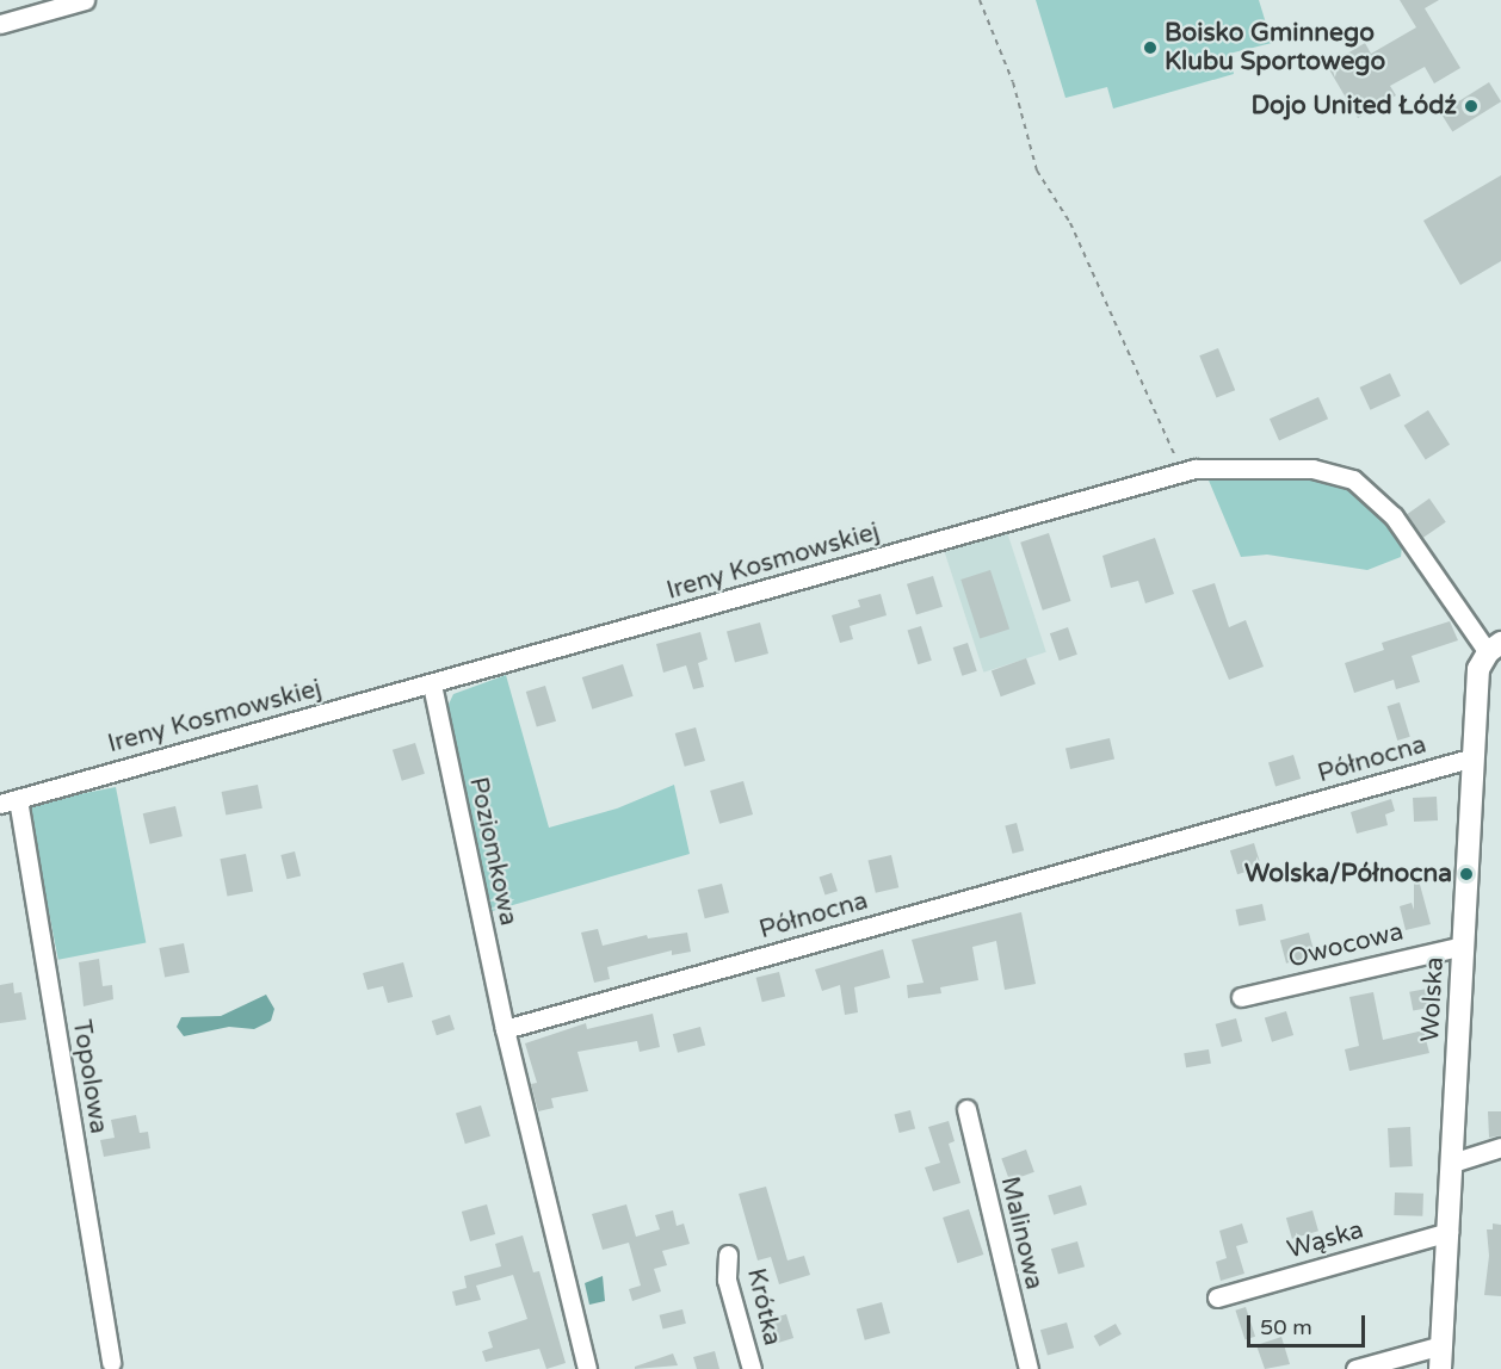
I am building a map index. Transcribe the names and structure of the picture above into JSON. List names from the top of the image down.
{
  "streets": {
    "street": [
      "Ireny Kosmowskiej",
      "Północna",
      "Poziomkowa",
      "Owocowa",
      "Wolska",
      "Topolowa",
      "Malinowa",
      "Wąska",
      "Krótka"
    ]
  },
  "crossings": [
    ["Ireny Kosmowskiej", "Poziomkowa"],
    ["Ireny Kosmowskiej", "Wolska"],
    ["Ireny Kosmowskiej", "Topolowa"],
    ["Północna", "Poziomkowa"],
    ["Północna", "Wolska"],
    ["Owocowa", "Wolska"],
    ["Wolska", "Wąska"]
  ],
  "places": ["Boisko Gminnego Klubu Sportowego", "Dojo United Łódź", "Wolska/Północna"],
  "scale_bar": "50 m"
}
